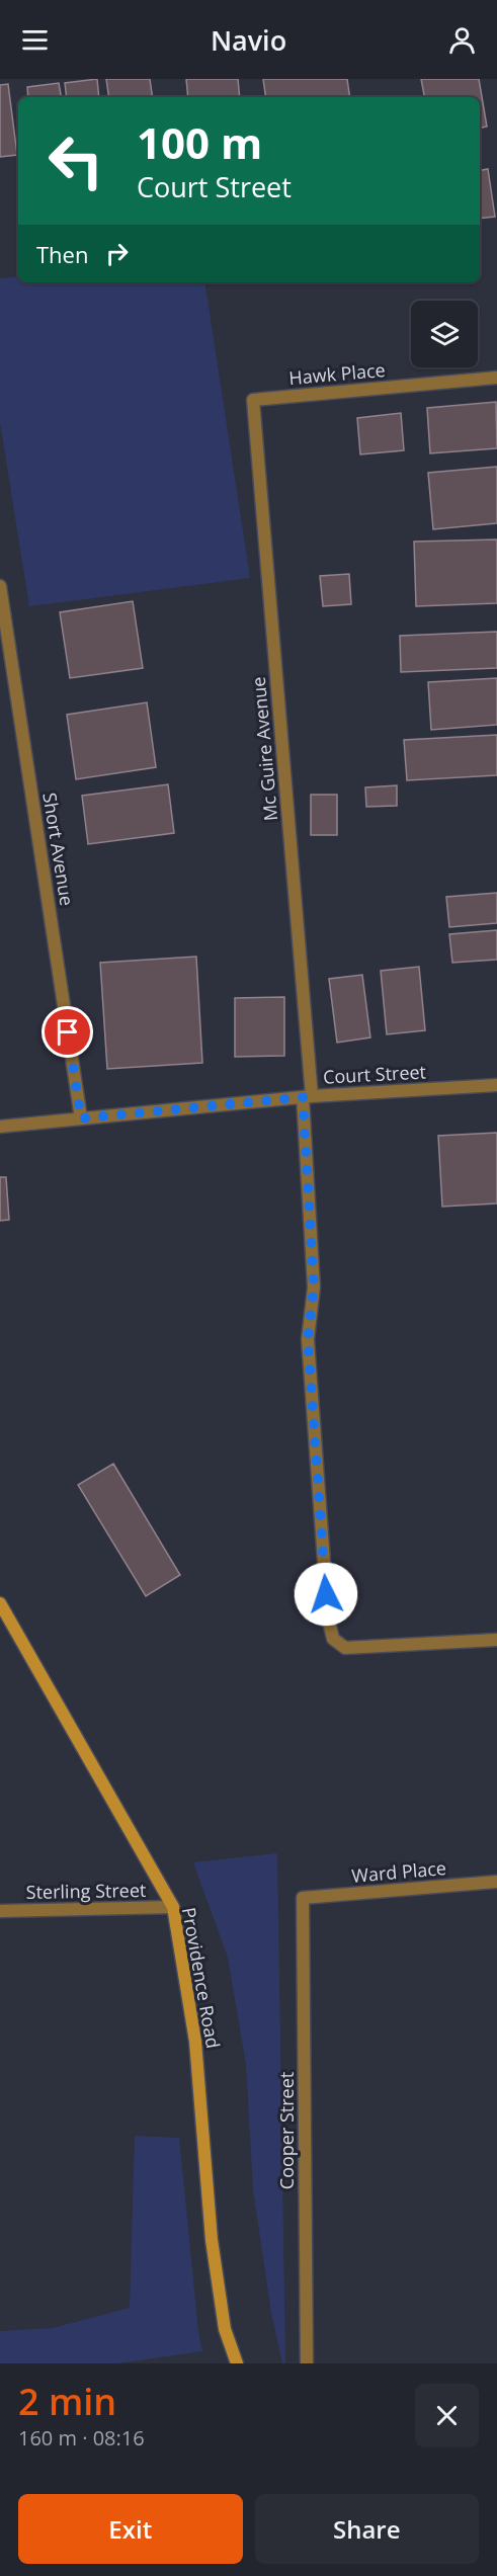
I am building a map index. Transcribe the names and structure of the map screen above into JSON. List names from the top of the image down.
{
  "streets": {
    "main road": ["Providence Road"],
    "street": [
      "Hawk Place",
      "Mc Guire Avenue",
      "Short Avenue",
      "Court Street",
      "Ward Place",
      "Sterling Street",
      "Cooper Street"
    ]
  },
  "crossings": [
    ["Hawk Place", "Mc Guire Avenue"],
    ["Mc Guire Avenue", "Court Street"],
    ["Short Avenue", "Court Street"],
    ["Ward Place", "Cooper Street"],
    ["Sterling Street", "Providence Road"]
  ],
  "page": {
    "header": "Navio",
    "turn": ["100 m", "Court Street"],
    "then": "Then",
    "heading": ["2 min", "160 m · 08:16"],
    "buttons": ["Exit", "Share"]
  }
}
